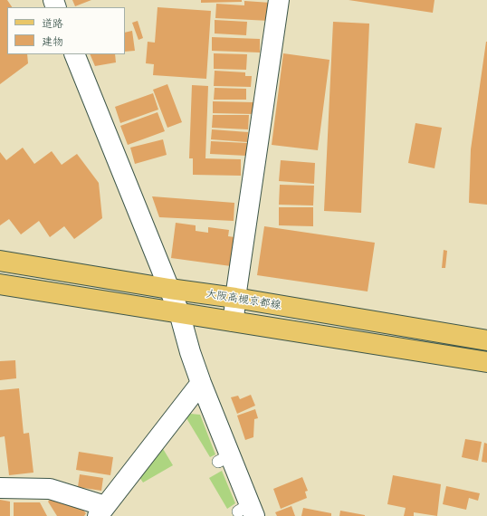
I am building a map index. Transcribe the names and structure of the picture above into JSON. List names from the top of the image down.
{
  "streets": {
    "main road": ["大阪高槻京都線"]
  },
  "legend": ["道路", "建物"]
}
